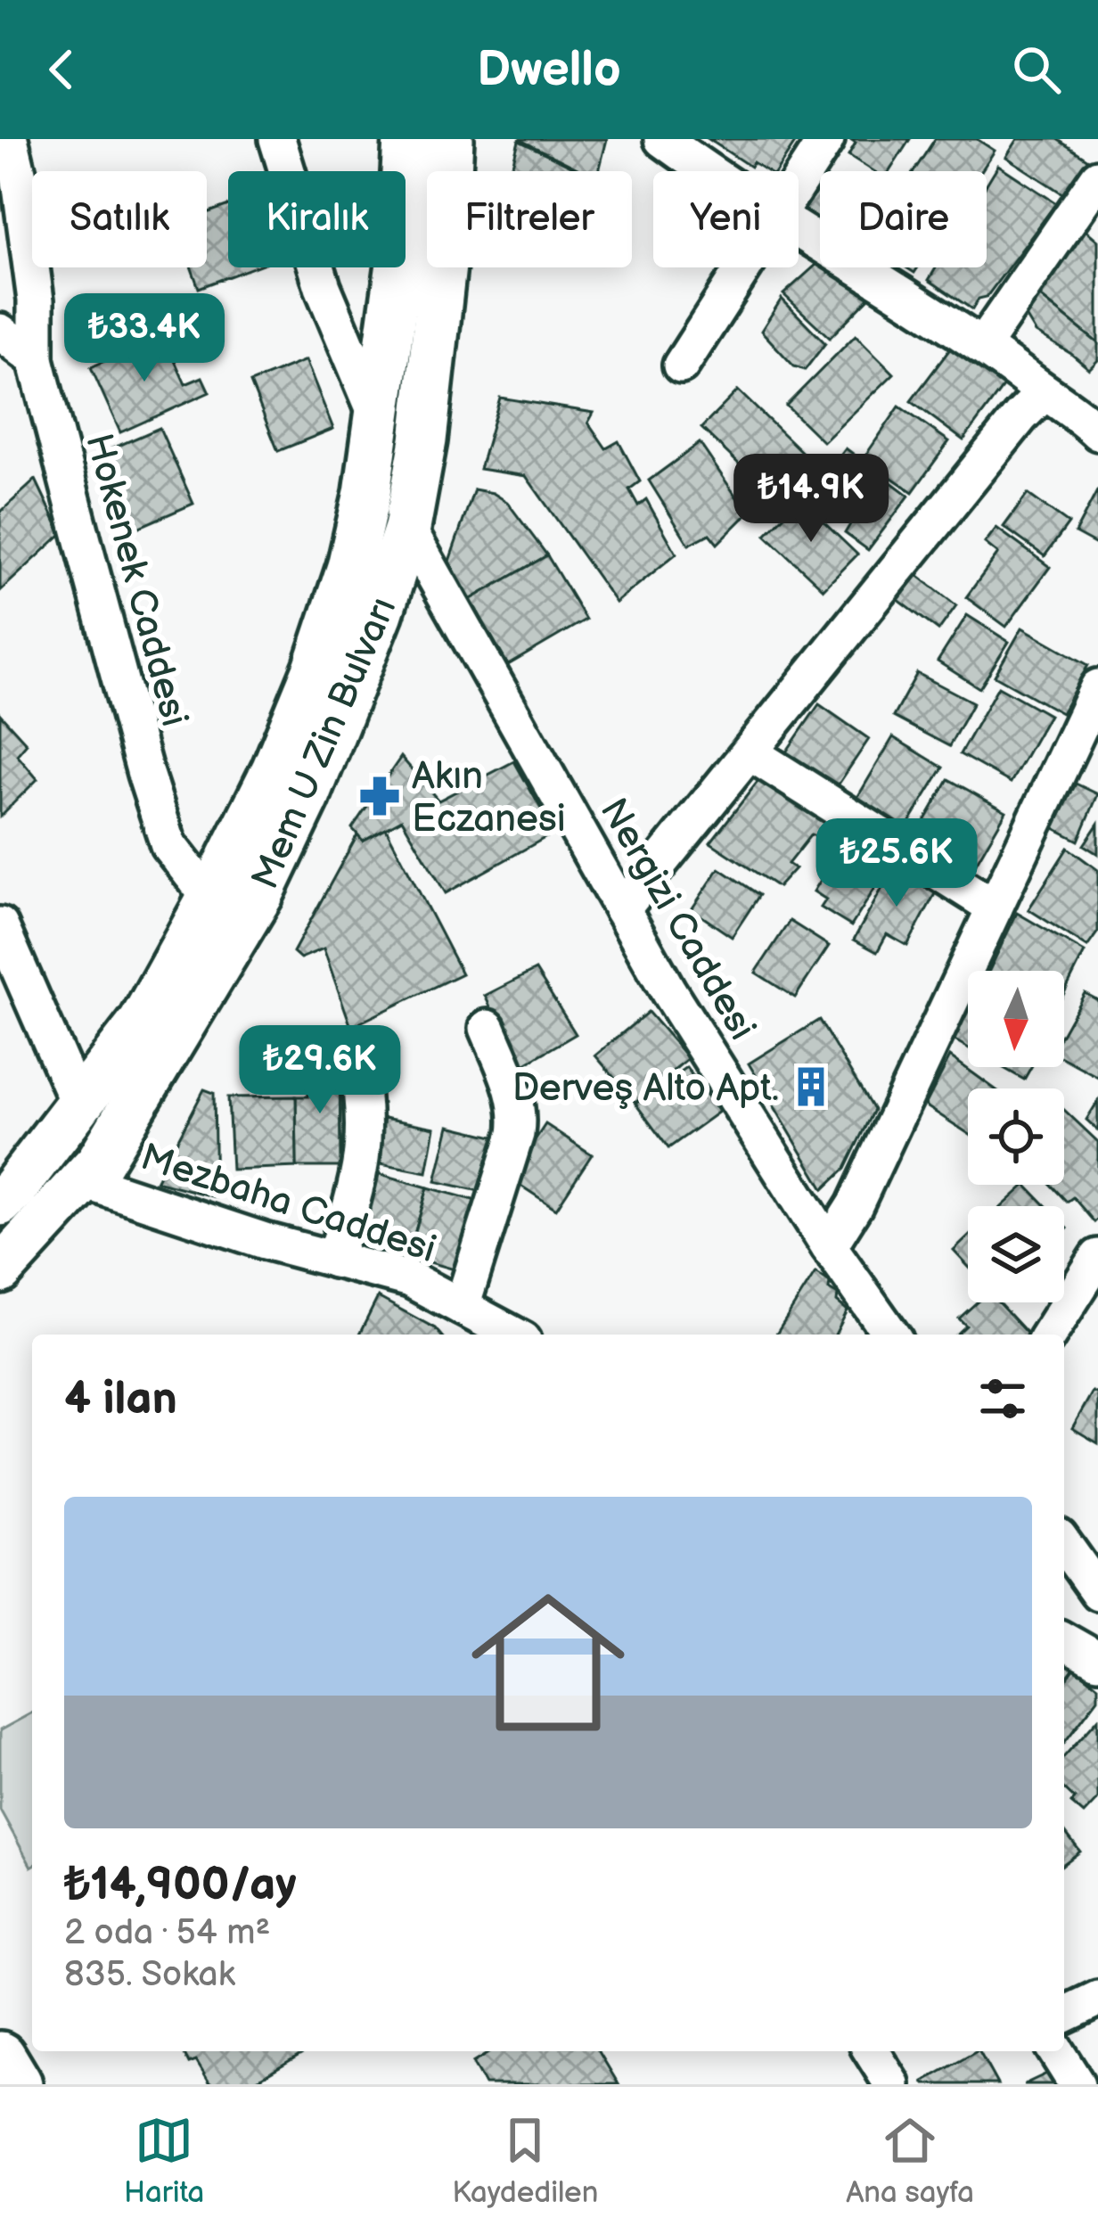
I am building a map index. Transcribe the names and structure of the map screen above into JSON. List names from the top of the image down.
{
  "streets": {
    "main road": ["Mem U Zin Bulvarı"],
    "street": ["Hokenek Caddesi", "Nergizi Caddesi", "Mezbaha Caddesi"]
  },
  "crossings": [
    ["Hokenek Caddesi", "Mem U Zin Bulvarı"],
    ["Mem U Zin Bulvarı", "Nergizi Caddesi"],
    ["Mem U Zin Bulvarı", "Mezbaha Caddesi"]
  ],
  "places": {
    "pharmacy": ["Akın Eczanesi"],
    "building": ["Derveş Alto Apt."]
  },
  "north": "bottom",
  "page": {
    "header": "Dwello",
    "chip": [
      "Satılık",
      "Kiralık",
      "Filtreler",
      "Yeni",
      "Daire"
    ],
    "price": [
      "₺33.4K",
      "₺14.9K",
      "₺25.6K",
      "₺29.6K"
    ],
    "heading": "4 ilan",
    "list": [
      {
        "name": "₺14,900/ay",
        "note": "2 oda · 54 m² · 835. Sokak"
      }
    ],
    "tabs": ["Harita", "Kaydedilen", "Ana sayfa"]
  }
}
